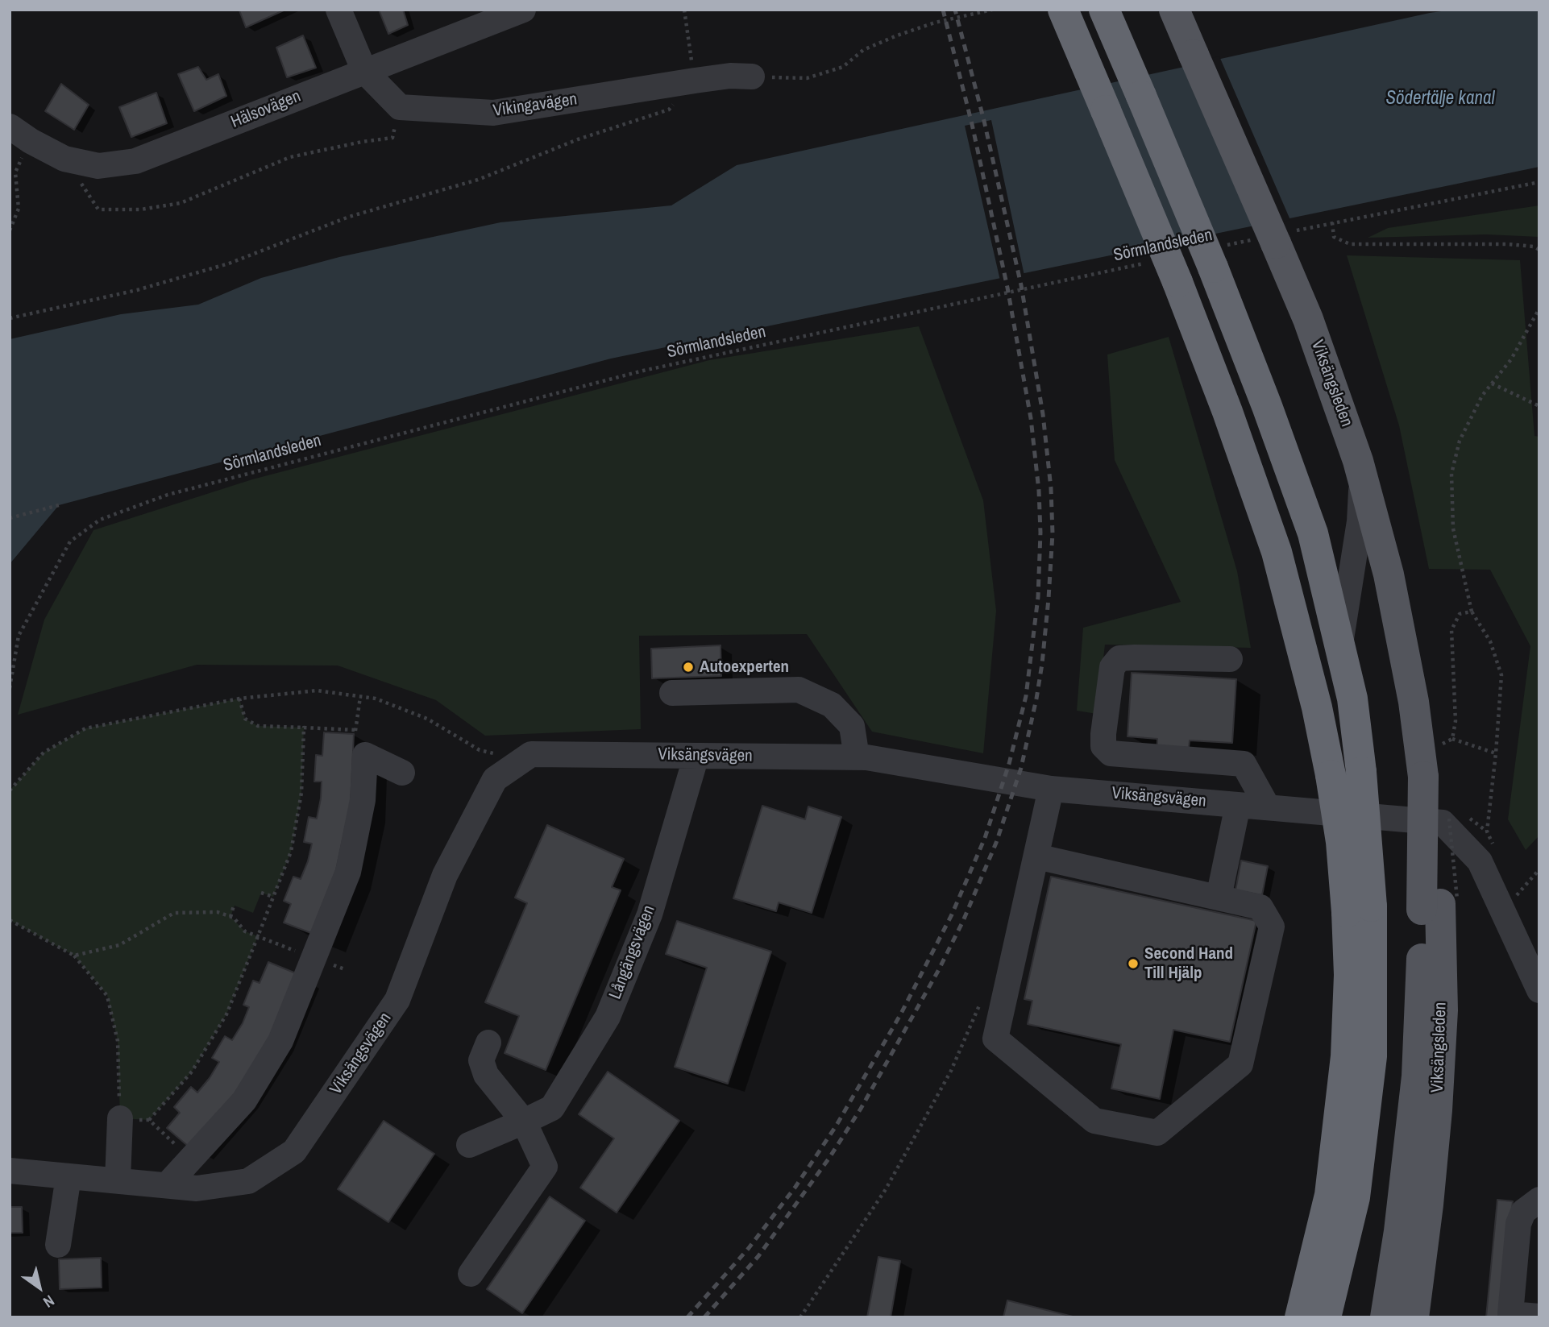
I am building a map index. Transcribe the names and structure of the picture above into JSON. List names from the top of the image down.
{
  "streets": {
    "main road": ["Viksängsleden"],
    "street": [
      "Vikingavägen",
      "Hälsovägen",
      "Viksängsvägen",
      "Långängsvägen"
    ],
    "path": ["Sörmlandsleden"]
  },
  "crossings": [
    ["Viksängsvägen", "Långängsvägen"]
  ],
  "water": ["Södertälje kanal"],
  "places": ["Autoexperten", "Second Hand Till Hjälp"],
  "north": "bottom right"
}
